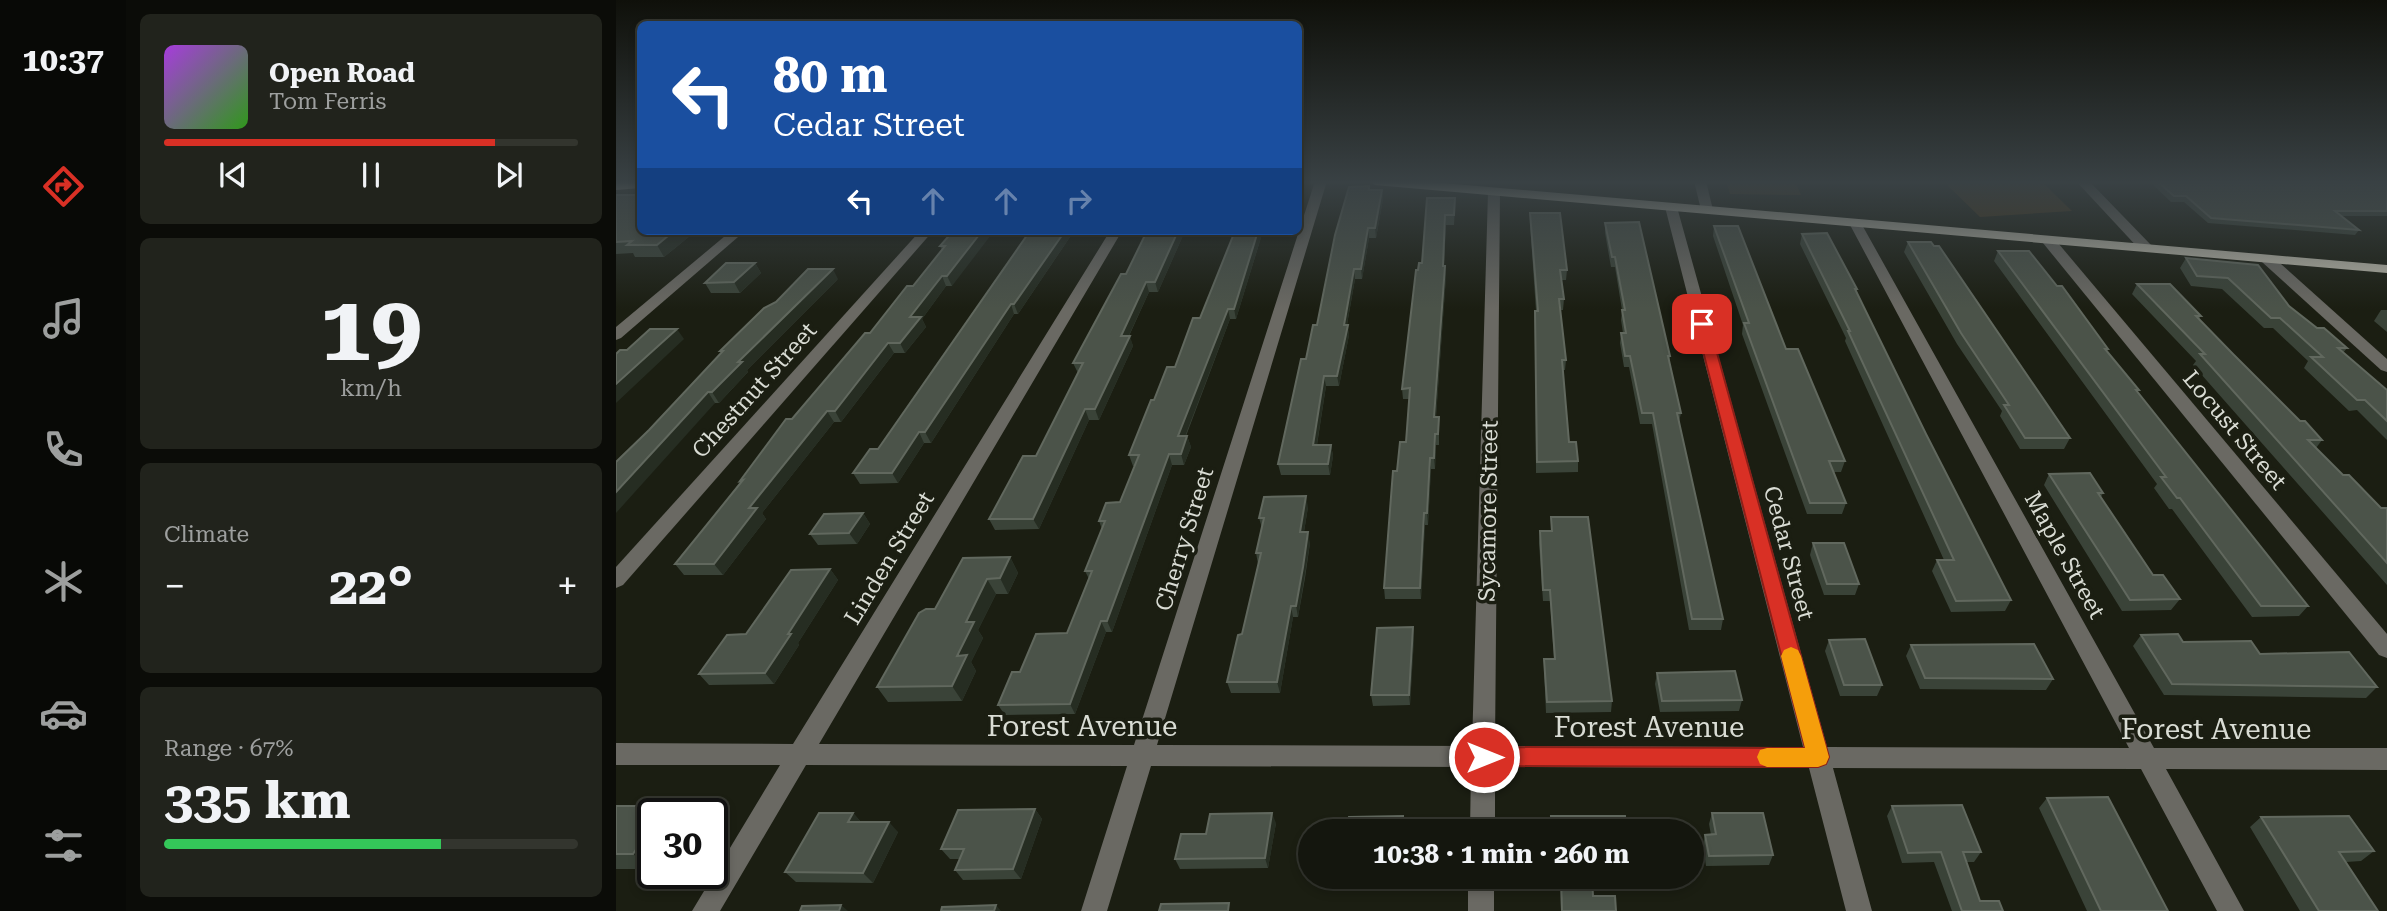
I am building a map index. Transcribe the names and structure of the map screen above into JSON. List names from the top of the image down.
{
  "streets": {
    "street": [
      "Chestnut Street",
      "Locust Street",
      "Sycamore Street",
      "Cherry Street",
      "Cedar Street",
      "Maple Street",
      "Linden Street",
      "Forest Avenue"
    ]
  },
  "crossings": [
    ["Sycamore Street", "Forest Avenue"],
    ["Cherry Street", "Forest Avenue"],
    ["Cedar Street", "Forest Avenue"],
    ["Maple Street", "Forest Avenue"],
    ["Linden Street", "Forest Avenue"]
  ],
  "page": {
    "tabs": "10:37",
    "turn": ["80 m", "Cedar Street"],
    "song": ["Open Road", "Tom Ferris"],
    "tile": [
      ["19", "km/h"],
      "Climate",
      ["Range · 67%", "335 km"]
    ],
    "heat": ["−", "22°", "+"],
    "limit": "30",
    "trip": "10:38 · 1 min · 260 m"
  }
}
